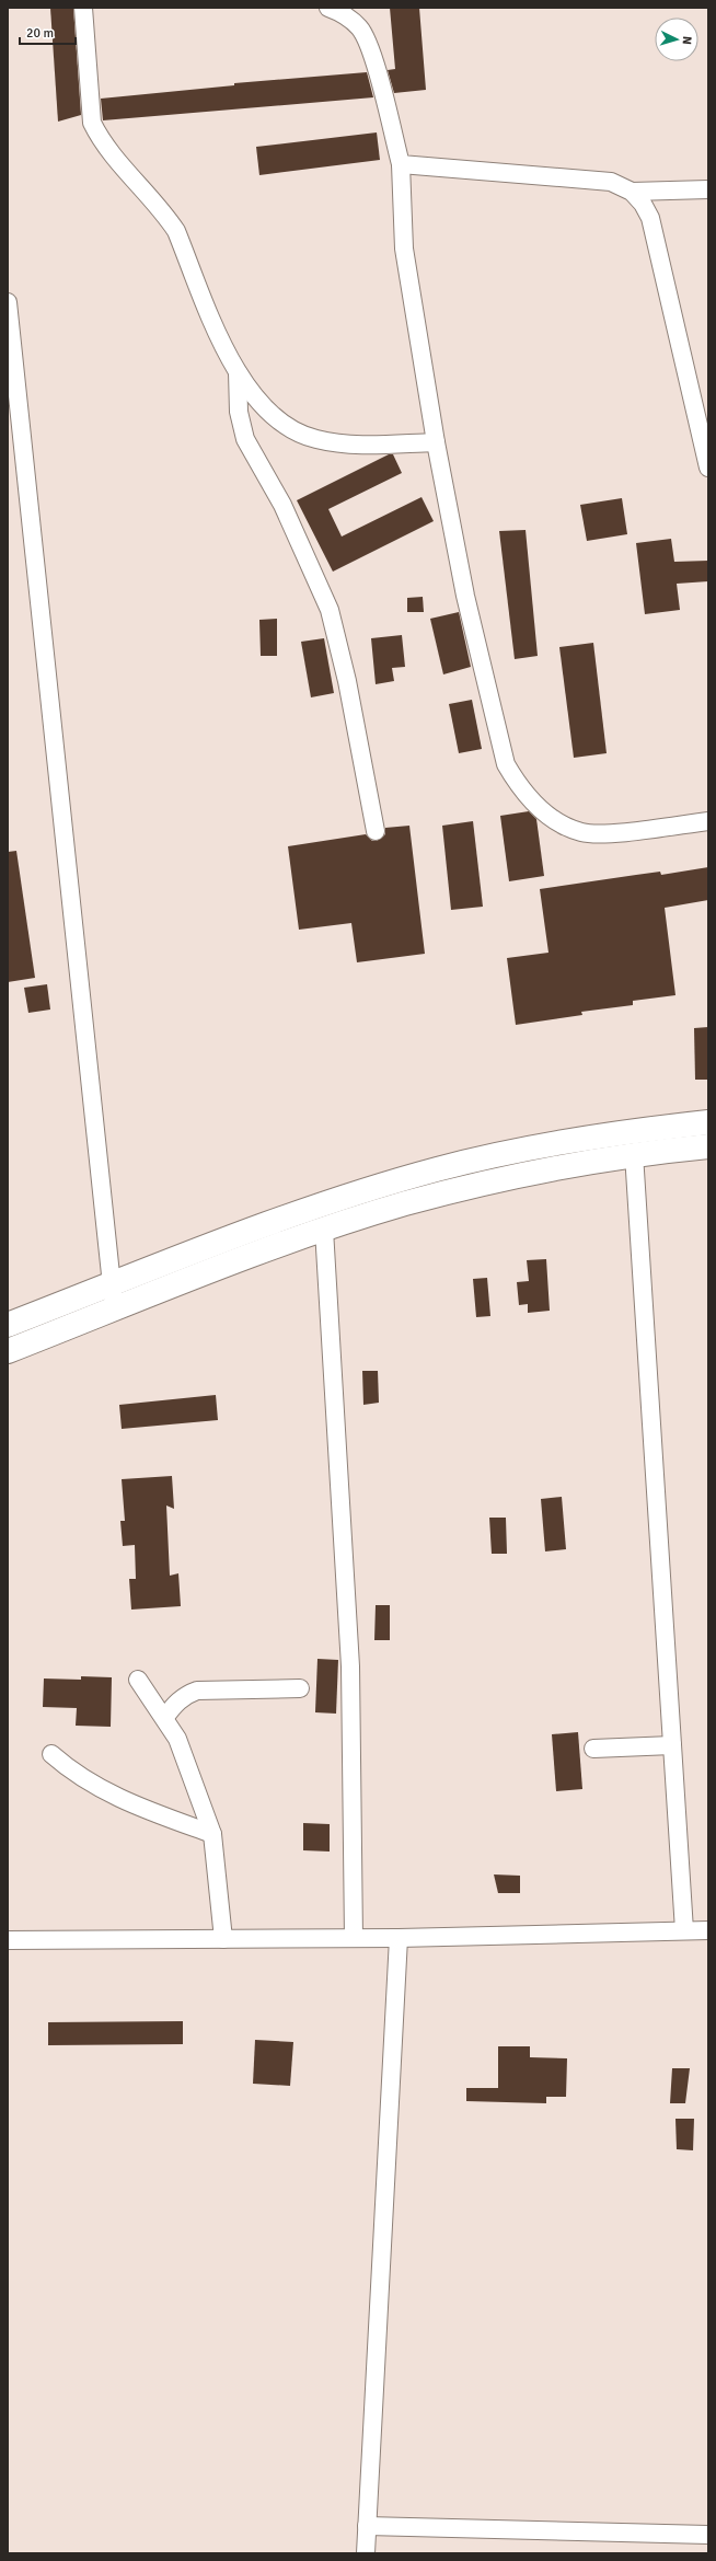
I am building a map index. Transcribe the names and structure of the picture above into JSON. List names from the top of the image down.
{
  "scale_bar": "20 m",
  "north": "right"
}
